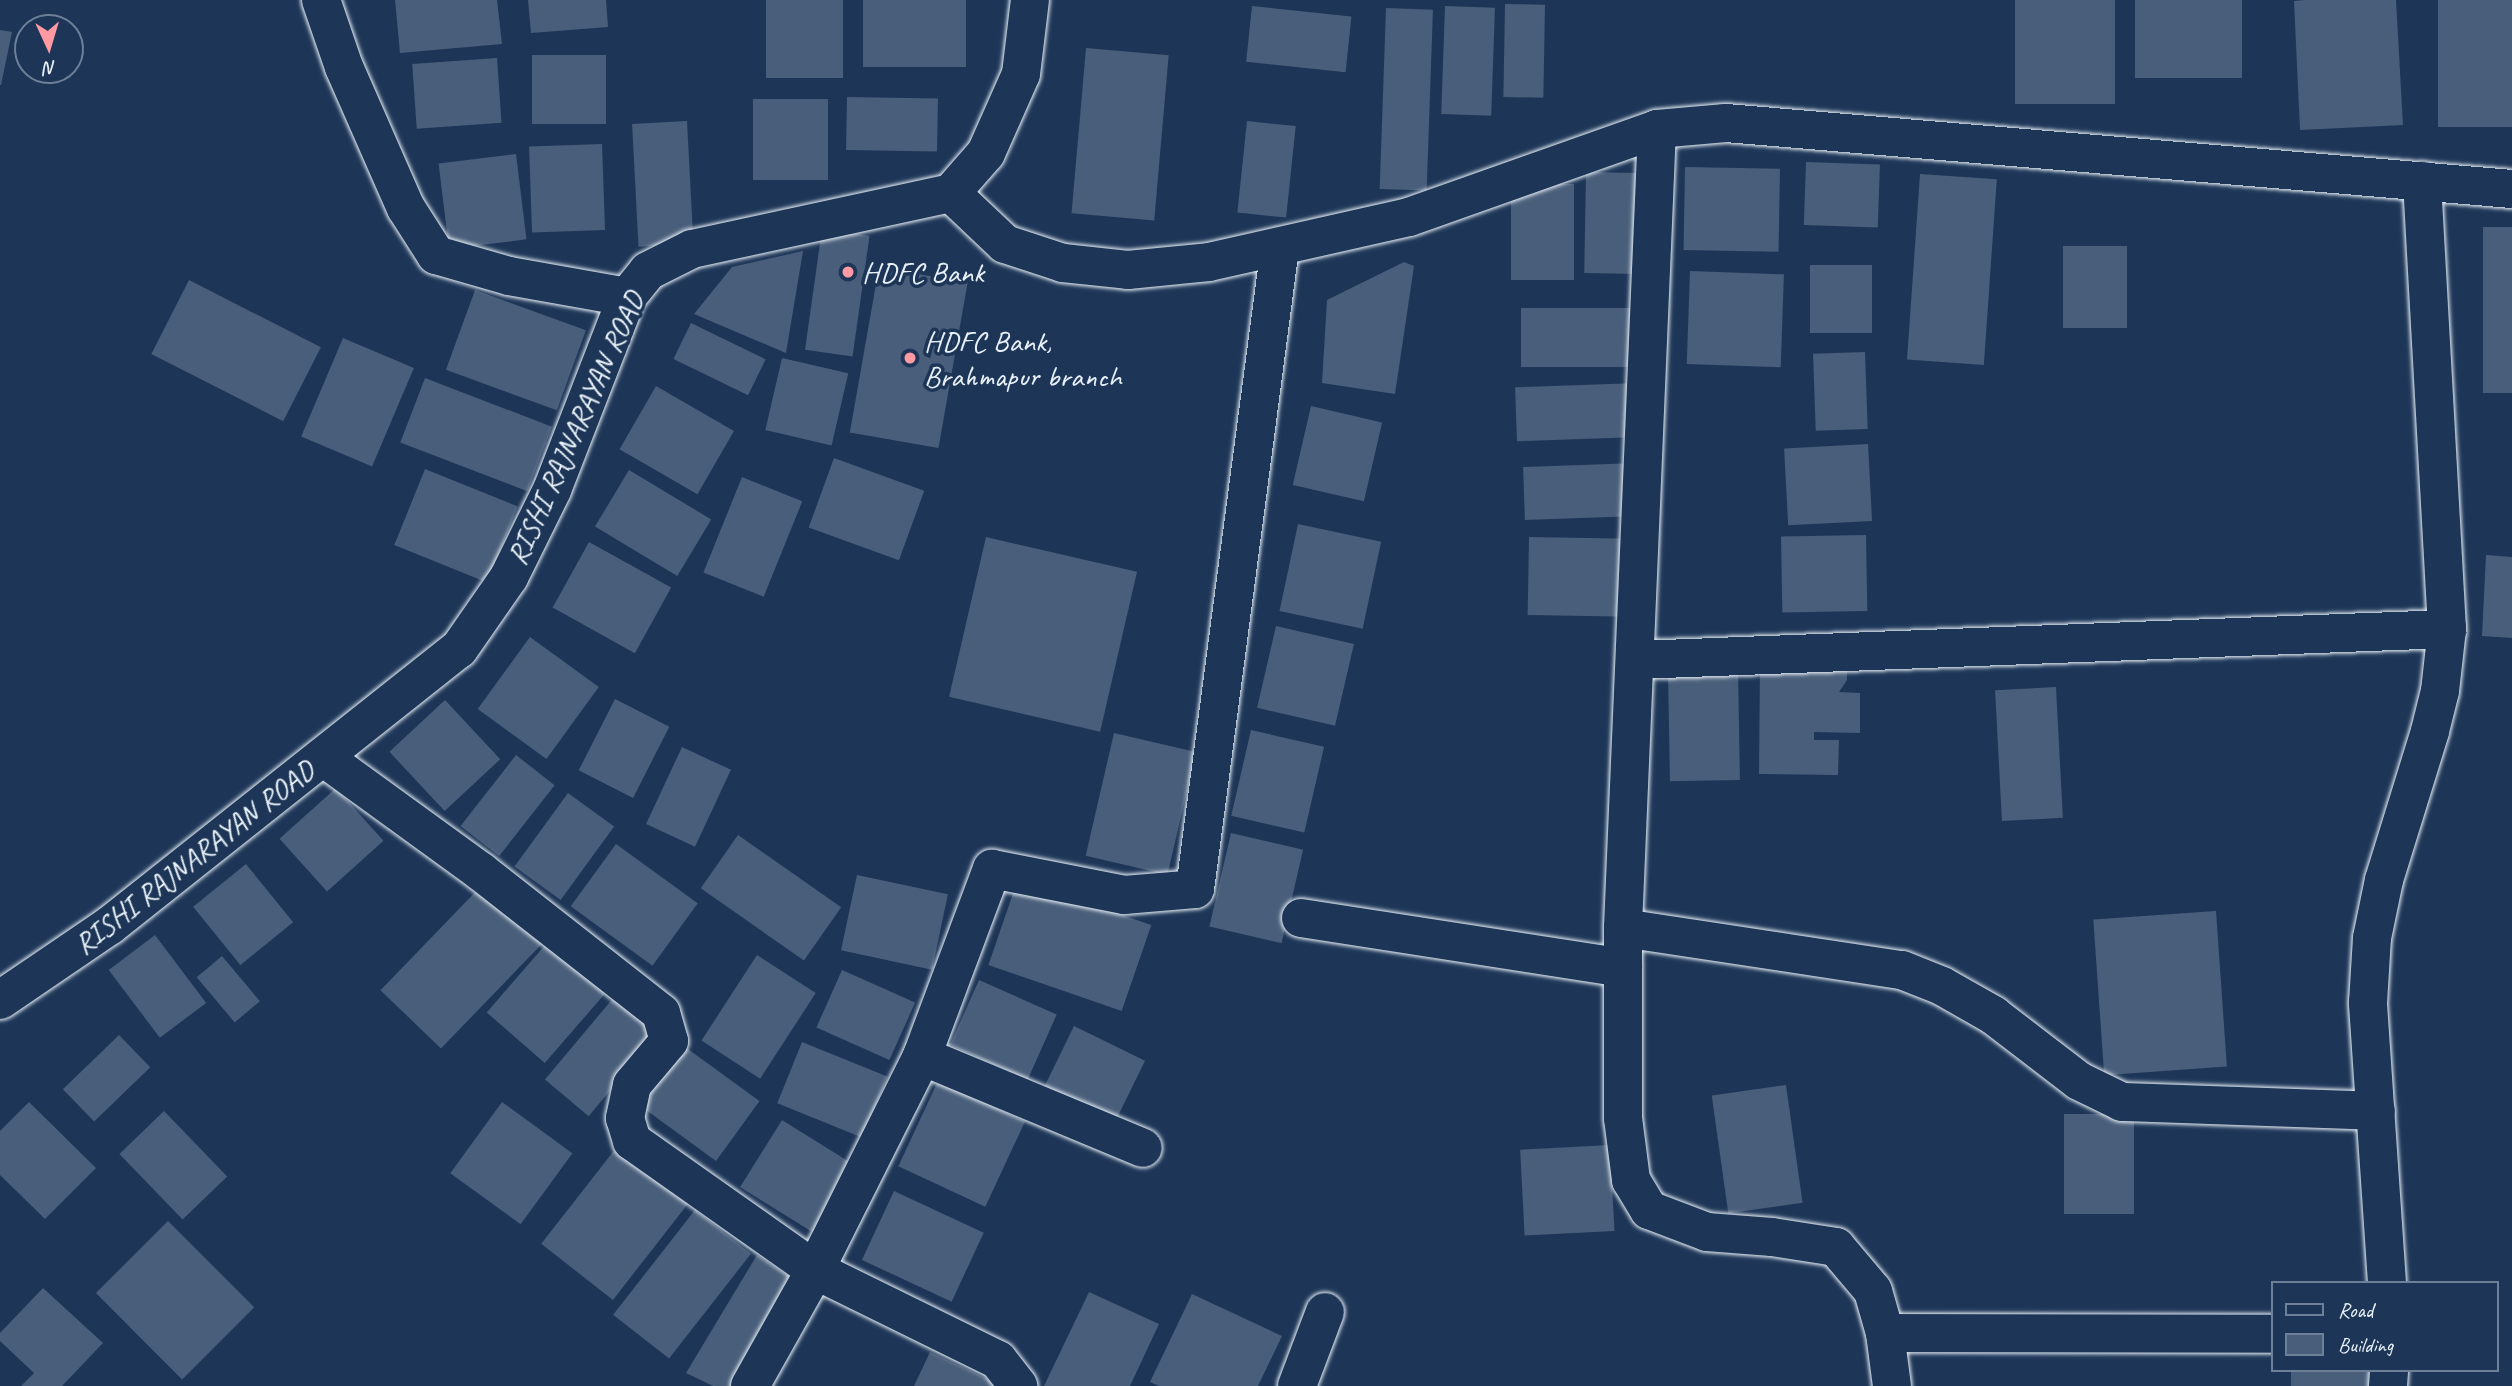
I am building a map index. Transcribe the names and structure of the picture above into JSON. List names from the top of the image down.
{
  "streets": {
    "street": ["RISHI RAJNARAYAN ROAD"]
  },
  "places": ["HDFC Bank", "HDFC Bank, Brahmapur branch"],
  "legend": ["Road", "Building"],
  "north": "bottom"
}
